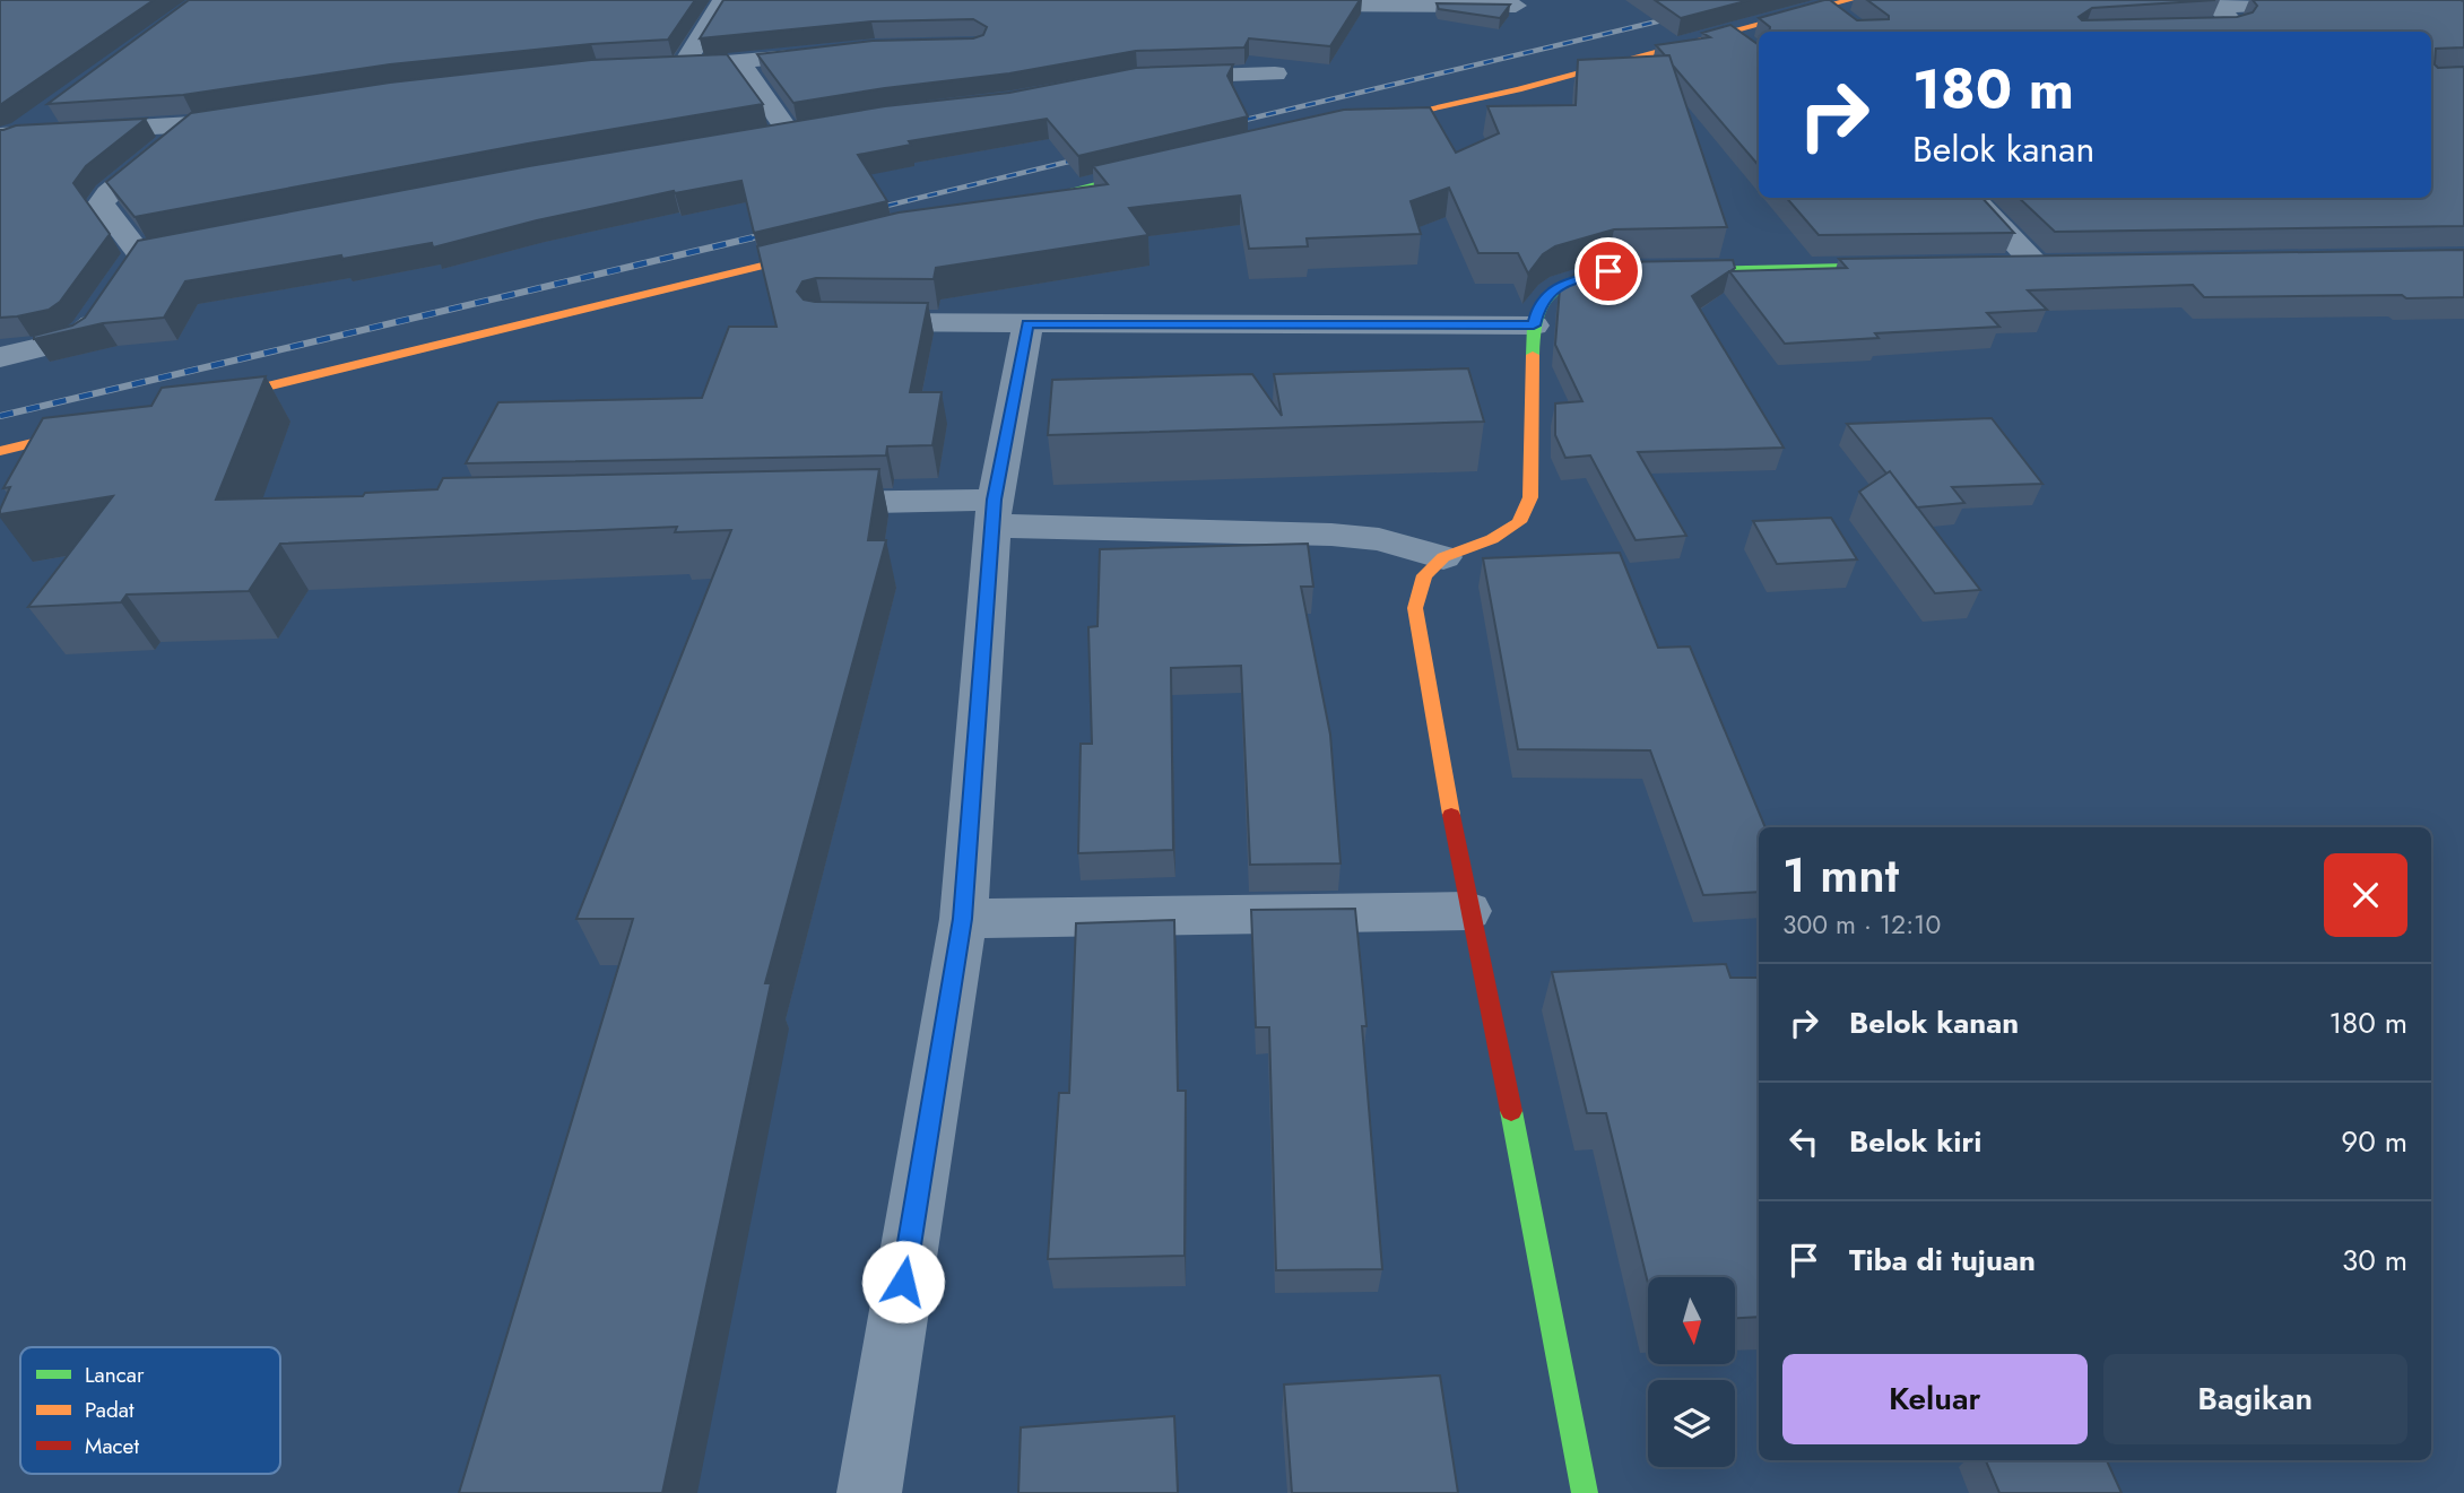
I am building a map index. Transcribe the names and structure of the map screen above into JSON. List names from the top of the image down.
{
  "legend": ["Lancar", "Padat", "Macet"],
  "north": "bottom",
  "page": {
    "turn": ["180 m", "Belok kanan"],
    "heading": ["1 mnt", "300 m · 12:10"],
    "list": [
      {
        "name": "Belok kanan",
        "value": "180 m"
      },
      {
        "name": "Belok kiri",
        "value": "90 m"
      },
      {
        "name": "Tiba di tujuan",
        "value": "30 m"
      }
    ],
    "buttons": ["Keluar", "Bagikan"]
  }
}
